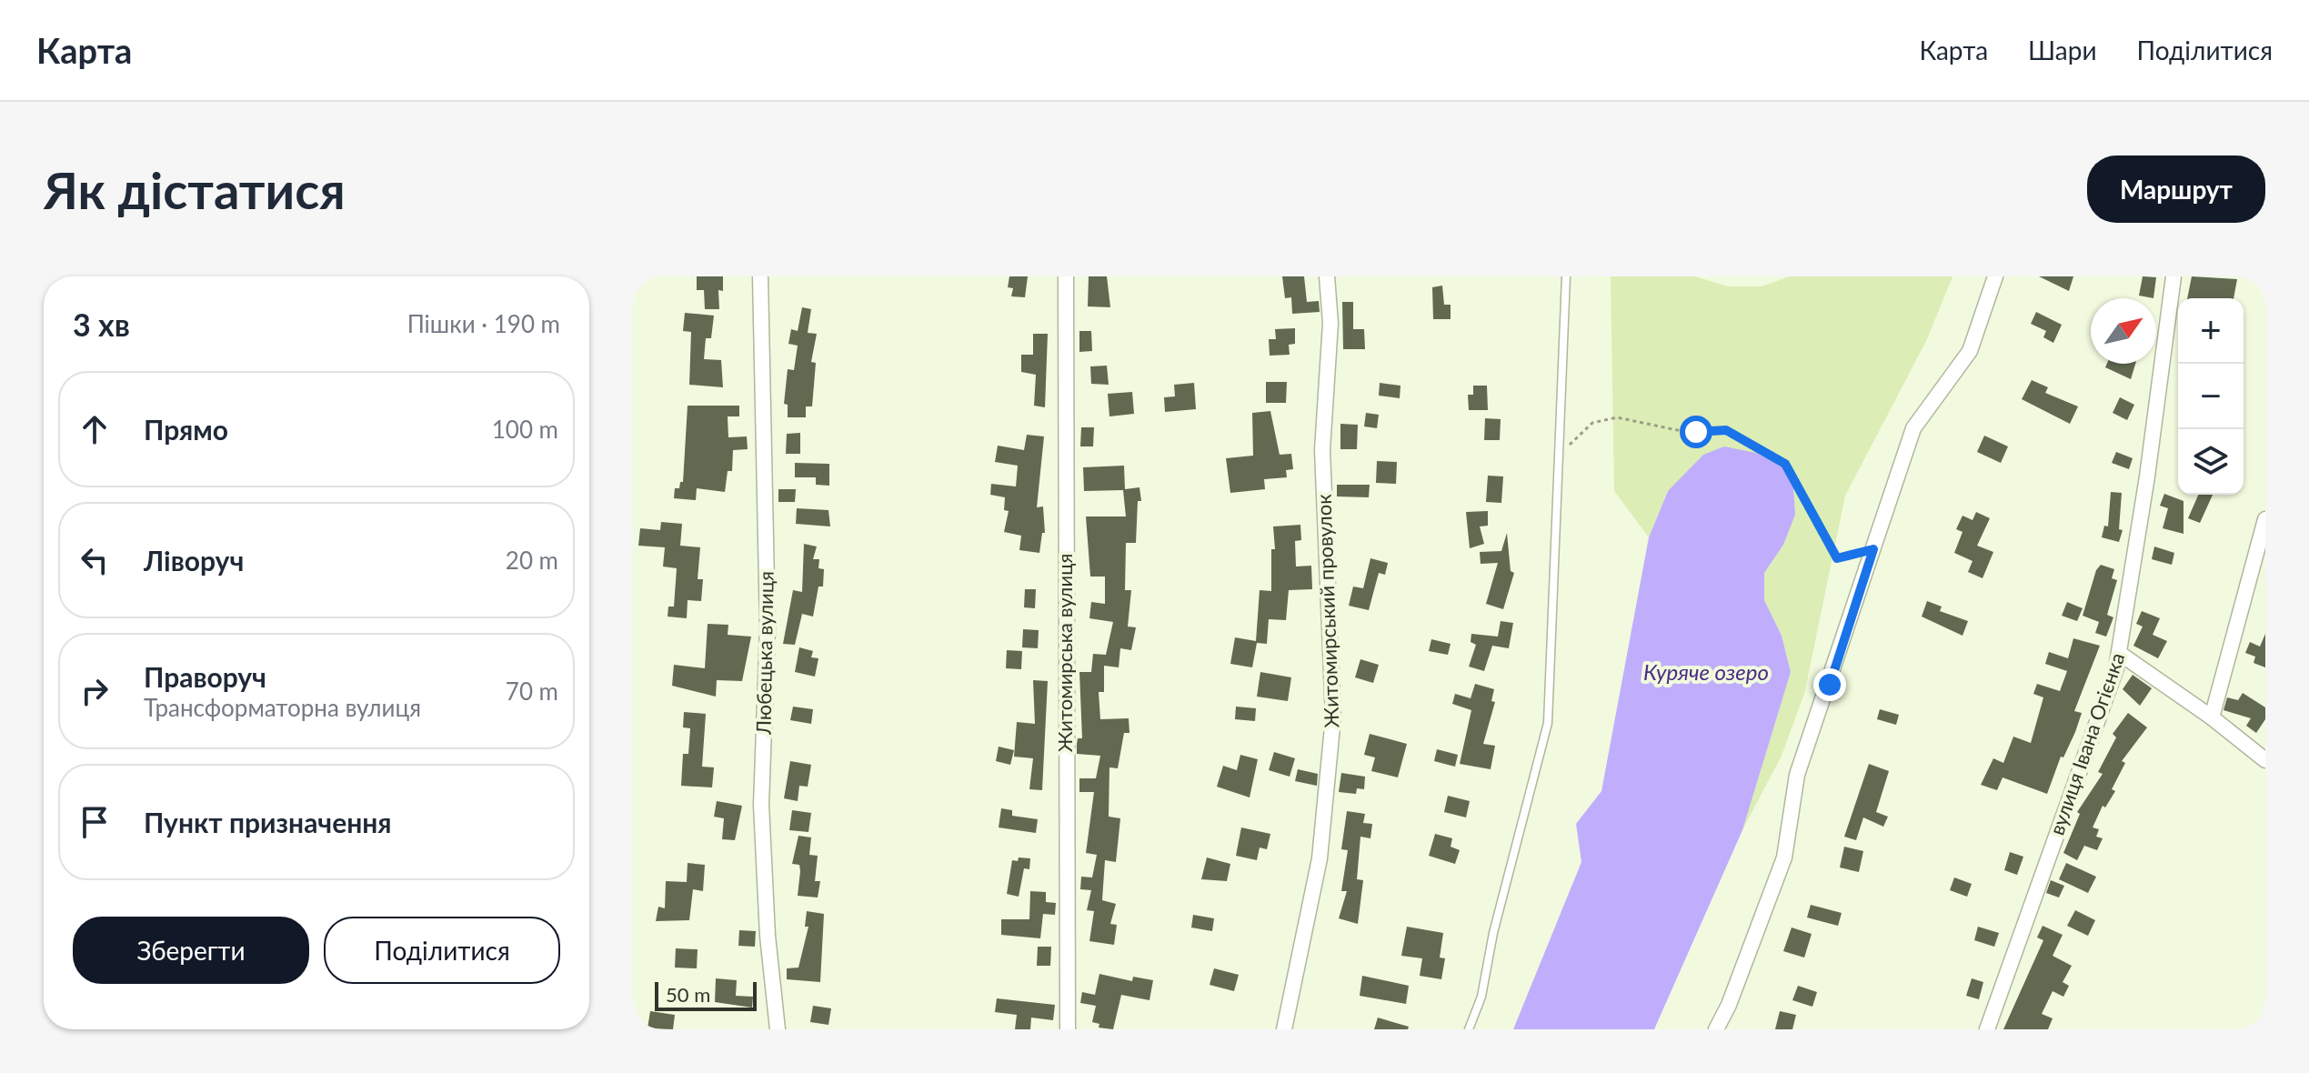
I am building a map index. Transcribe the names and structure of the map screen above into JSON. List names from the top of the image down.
{
  "streets": {
    "street": [
      "Житомирський провулок",
      "Любецька вулиця",
      "Житомирська вулиця",
      "вулиця Івана Огієнка"
    ]
  },
  "water": ["Куряче озеро"],
  "scale_bar": "50 m",
  "north": "top right",
  "page": {
    "header": "Карта",
    "nav": ["Карта", "Шари", "Поділитися"],
    "buttons": [
      "Маршрут",
      ["Зберегти", "Поділитися"]
    ],
    "title": "Як дістатися",
    "heading": ["3 хв", "Пішки · 190 m"],
    "map_buttons": ["+", "−"],
    "list": [
      ["Прямо", "100 m"],
      ["Ліворуч", "20 m"],
      ["Праворуч", "Трансформаторна вулиця", "70 m"],
      "Пункт призначення"
    ],
    "scale": "50 m"
  }
}
